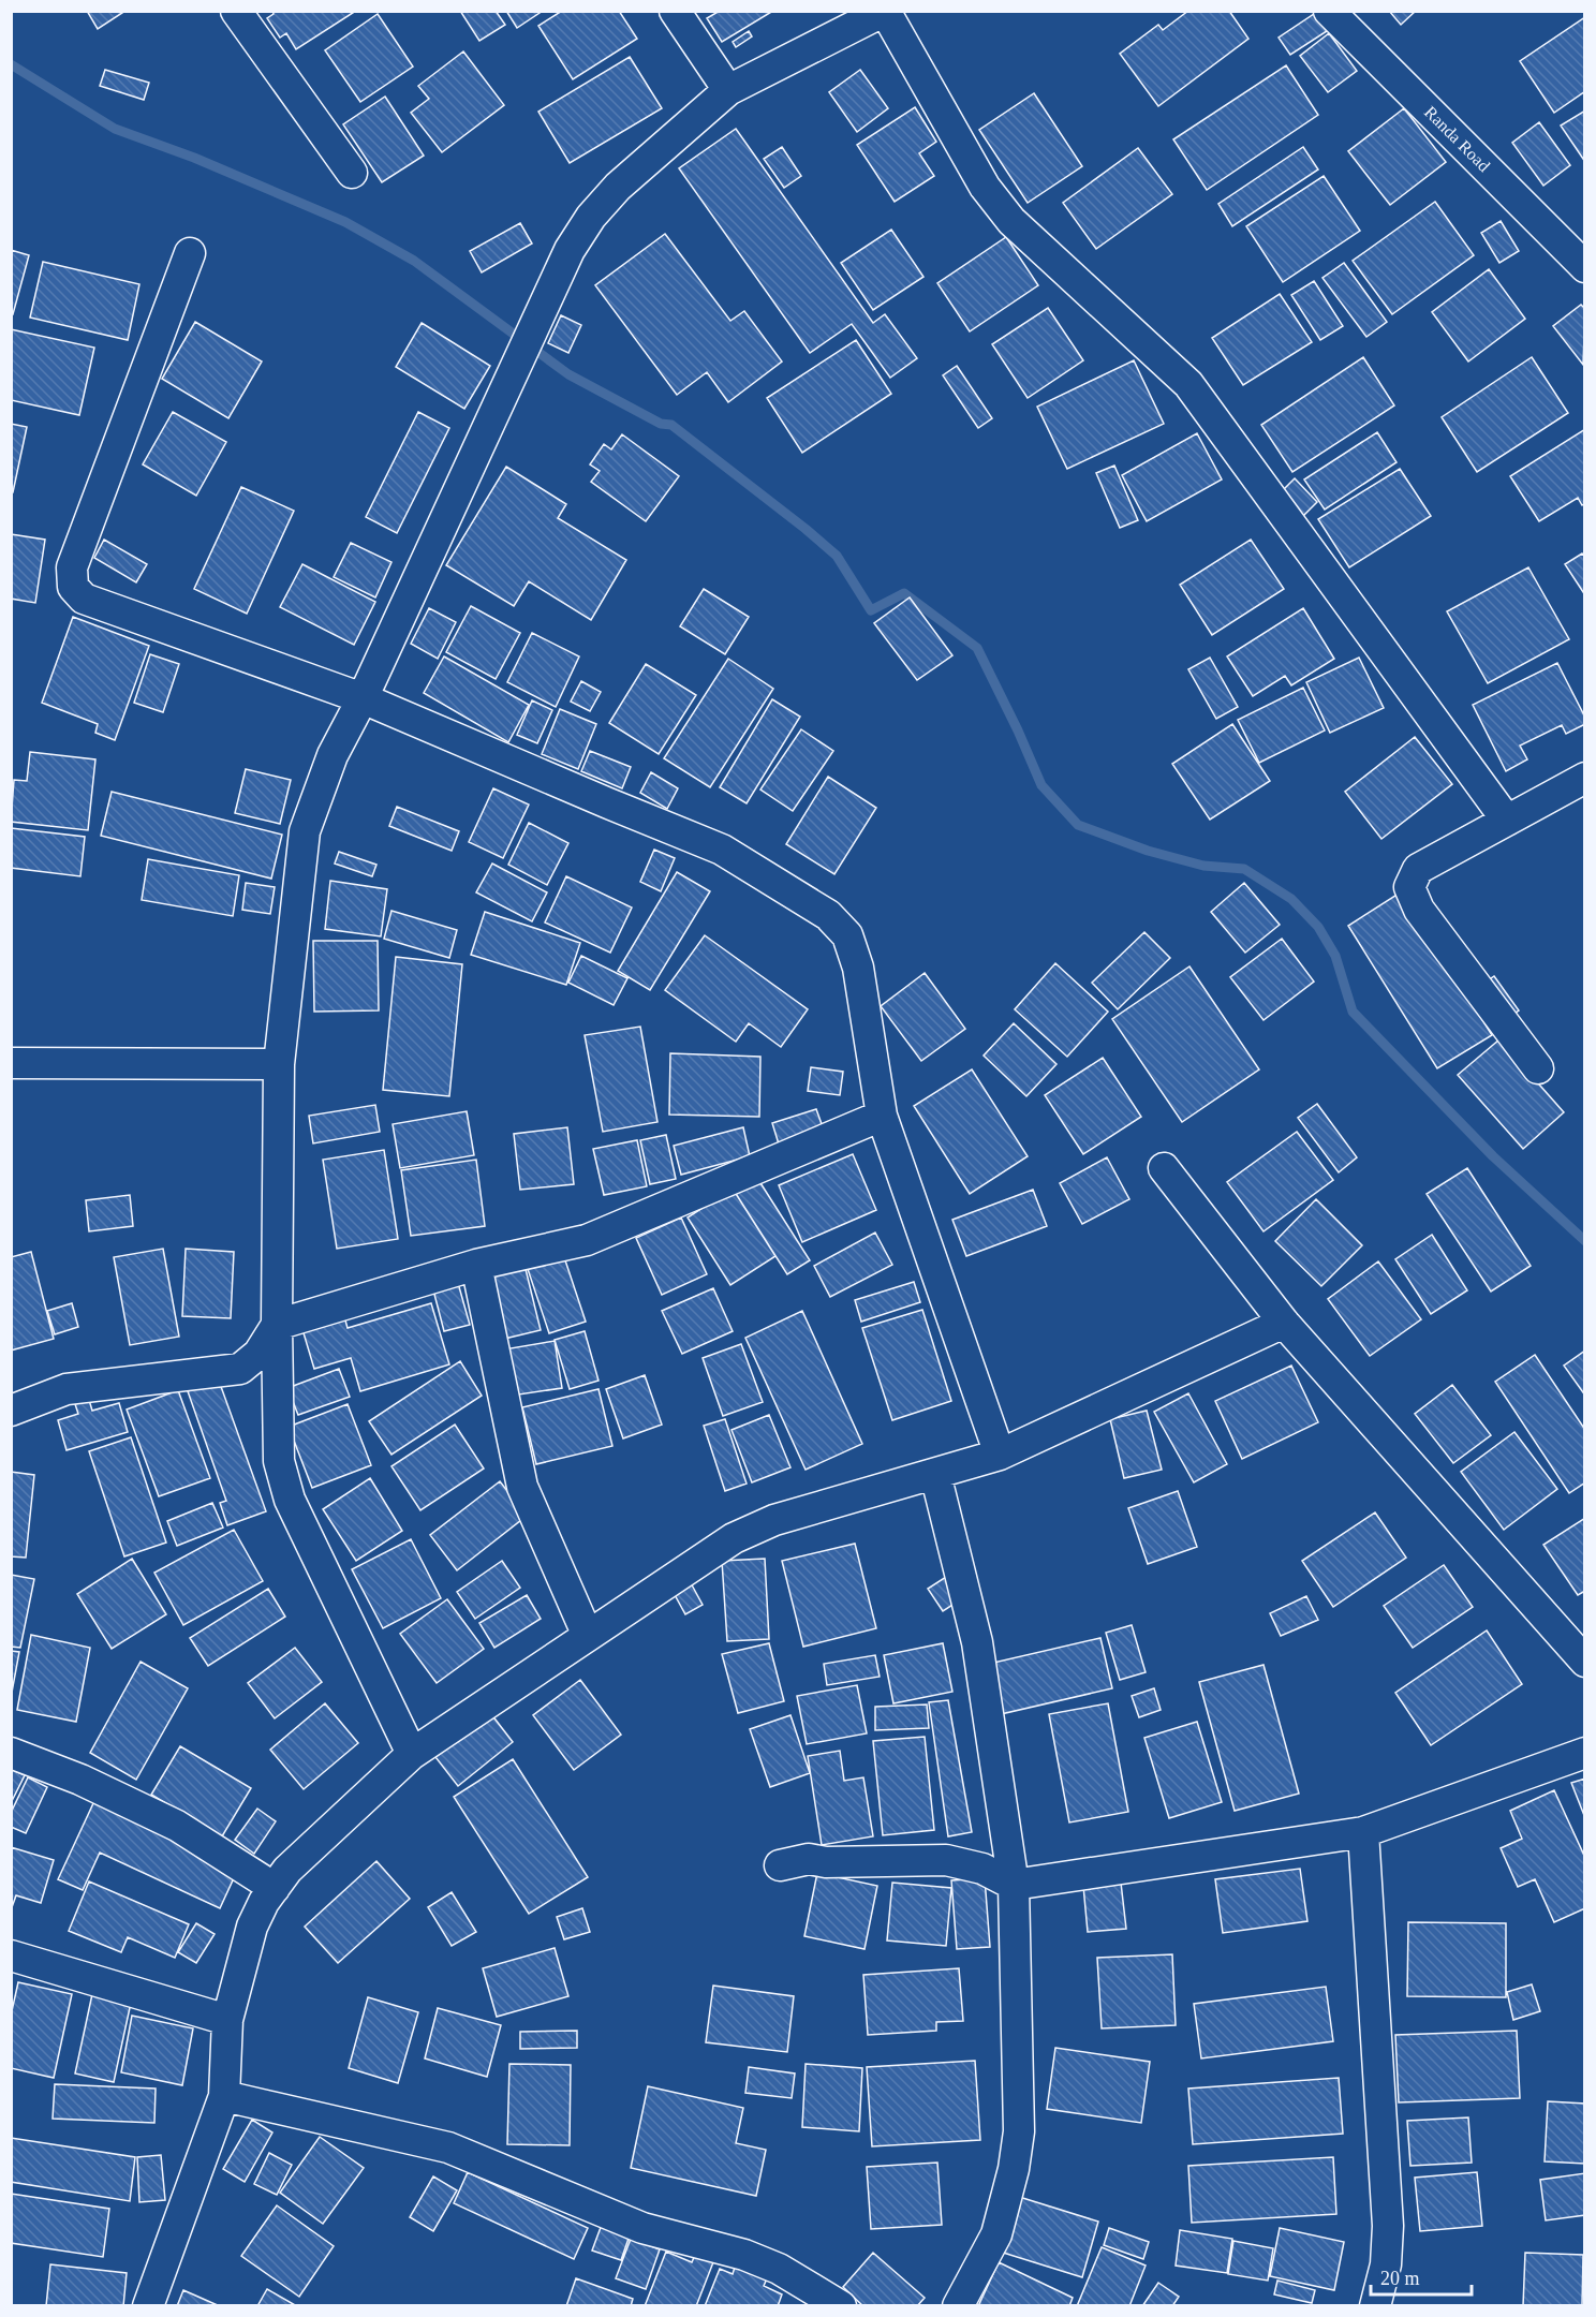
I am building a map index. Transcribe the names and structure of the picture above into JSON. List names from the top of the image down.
{
  "streets": {
    "street": ["Randa Road"]
  },
  "scale_bar": "20 m"
}
